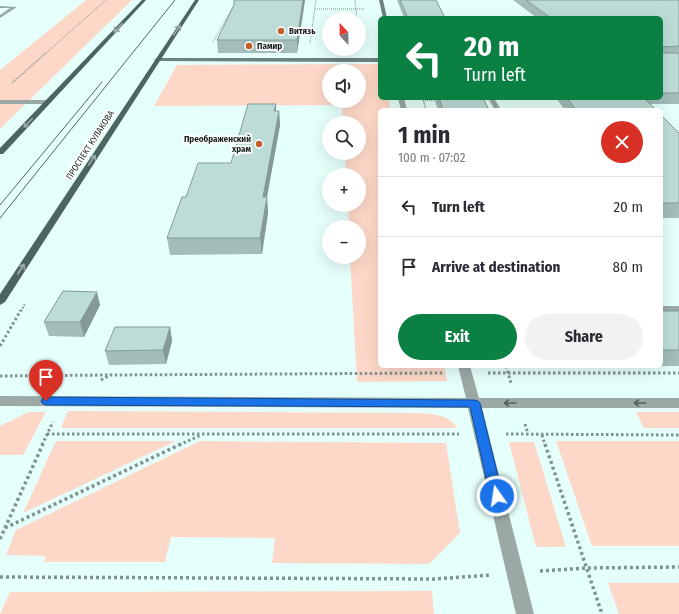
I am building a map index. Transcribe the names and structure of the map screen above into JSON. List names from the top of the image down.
{
  "streets": {
    "main road": ["ПРОСПЕКТ КУЛАКОВА"]
  },
  "places": ["Витязь", "Памир", "Преображенский храм"],
  "north": "top",
  "page": {
    "map_buttons": ["+", "−"],
    "turn": ["20 m", "Turn left"],
    "heading": ["1 min", "100 m · 07:02"],
    "list": [
      {
        "name": "Turn left",
        "value": "20 m"
      },
      {
        "name": "Arrive at destination",
        "value": "80 m"
      }
    ],
    "buttons": ["Exit", "Share"]
  }
}
